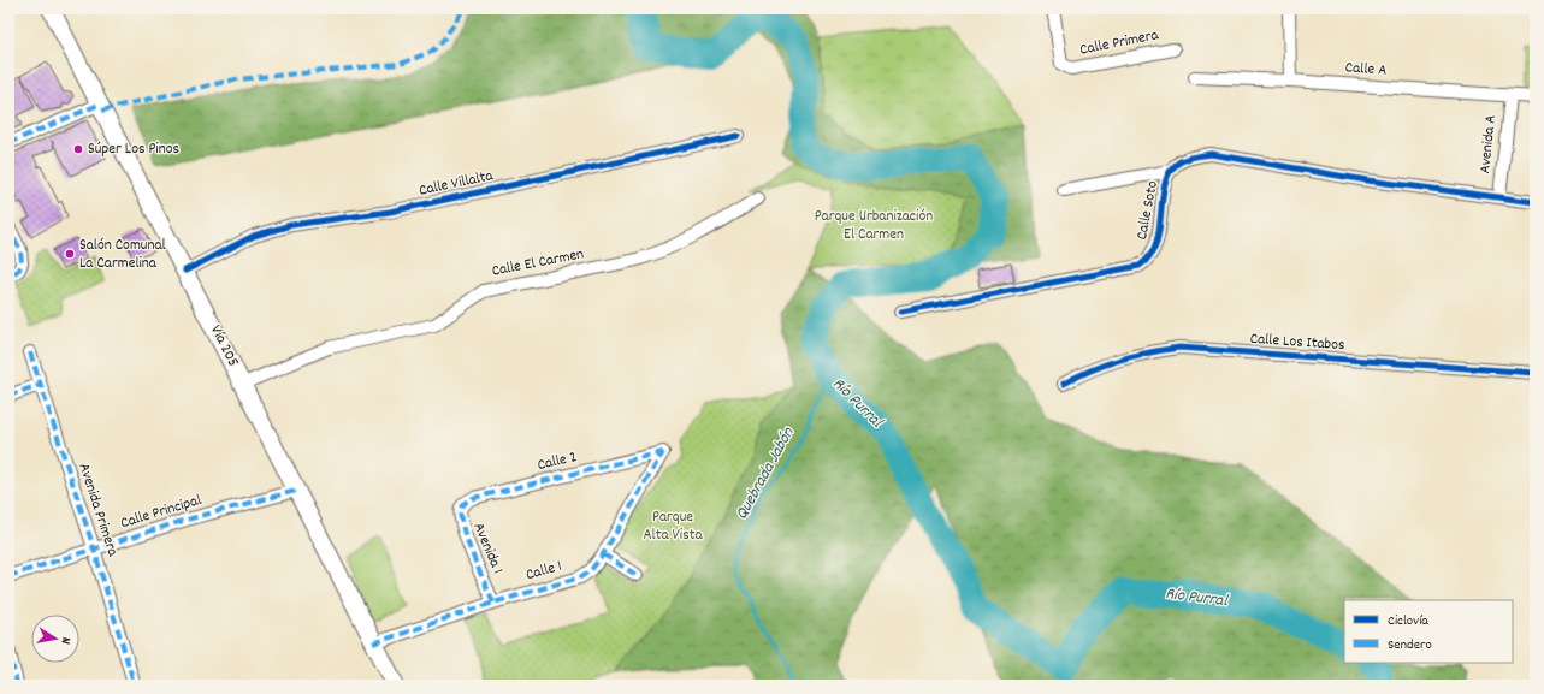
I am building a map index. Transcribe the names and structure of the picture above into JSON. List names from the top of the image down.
{
  "streets": {
    "main road": ["Vía 205"],
    "street": [
      "Calle Primera",
      "Calle A",
      "Avenida A",
      "Calle Villalta",
      "Calle Soto",
      "Calle El Carmen",
      "Calle Los Itabos",
      "Calle 2",
      "Avenida Primera",
      "Calle Principal",
      "Avenida 1",
      "Calle 1"
    ]
  },
  "crossings": [
    ["Calle A", "Avenida A"],
    ["Avenida A", "Calle Soto"],
    ["Calle Villalta", "Vía 205"],
    ["Calle El Carmen", "Vía 205"],
    ["Vía 205", "Calle Principal"],
    ["Vía 205", "Calle 1"],
    ["Calle 2", "Avenida 1"],
    ["Calle 2", "Calle 1"],
    ["Avenida Primera", "Calle Principal"],
    ["Avenida 1", "Calle 1"]
  ],
  "water": ["Río Purral", "Quebrada Jabón"],
  "parks": ["Parque Urbanización El Carmen", "Parque Alta Vista"],
  "places": ["Súper Los Pinos", "Salón Comunal La Carmelina"],
  "legend": ["Ciclovía", "Sendero"],
  "north": "right"
}
